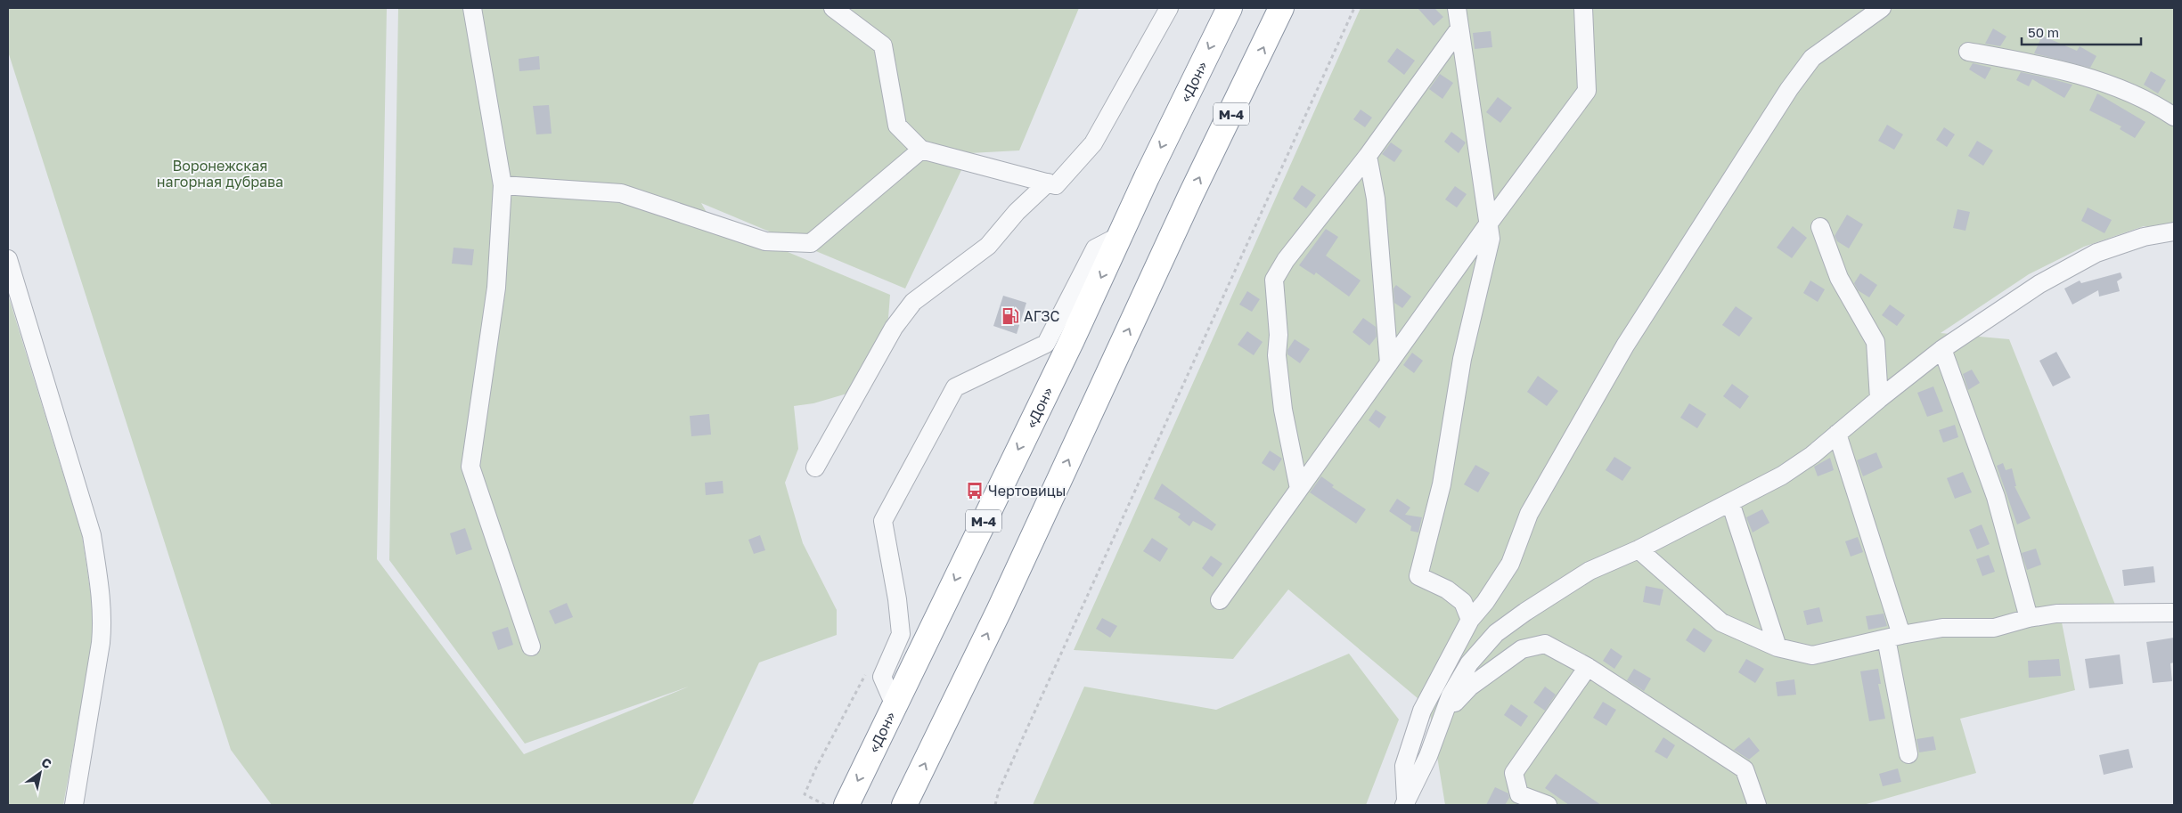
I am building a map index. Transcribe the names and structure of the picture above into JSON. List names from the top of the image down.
{
  "streets": {
    "highway": ["«Дон»", "М-4"]
  },
  "parks": ["Воронежская нагорная дубрава"],
  "places": {
    "fuel station": ["АГЗС"],
    "bus stop": ["Чертовицы"]
  },
  "scale_bar": "50 m",
  "north": "top right"
}
